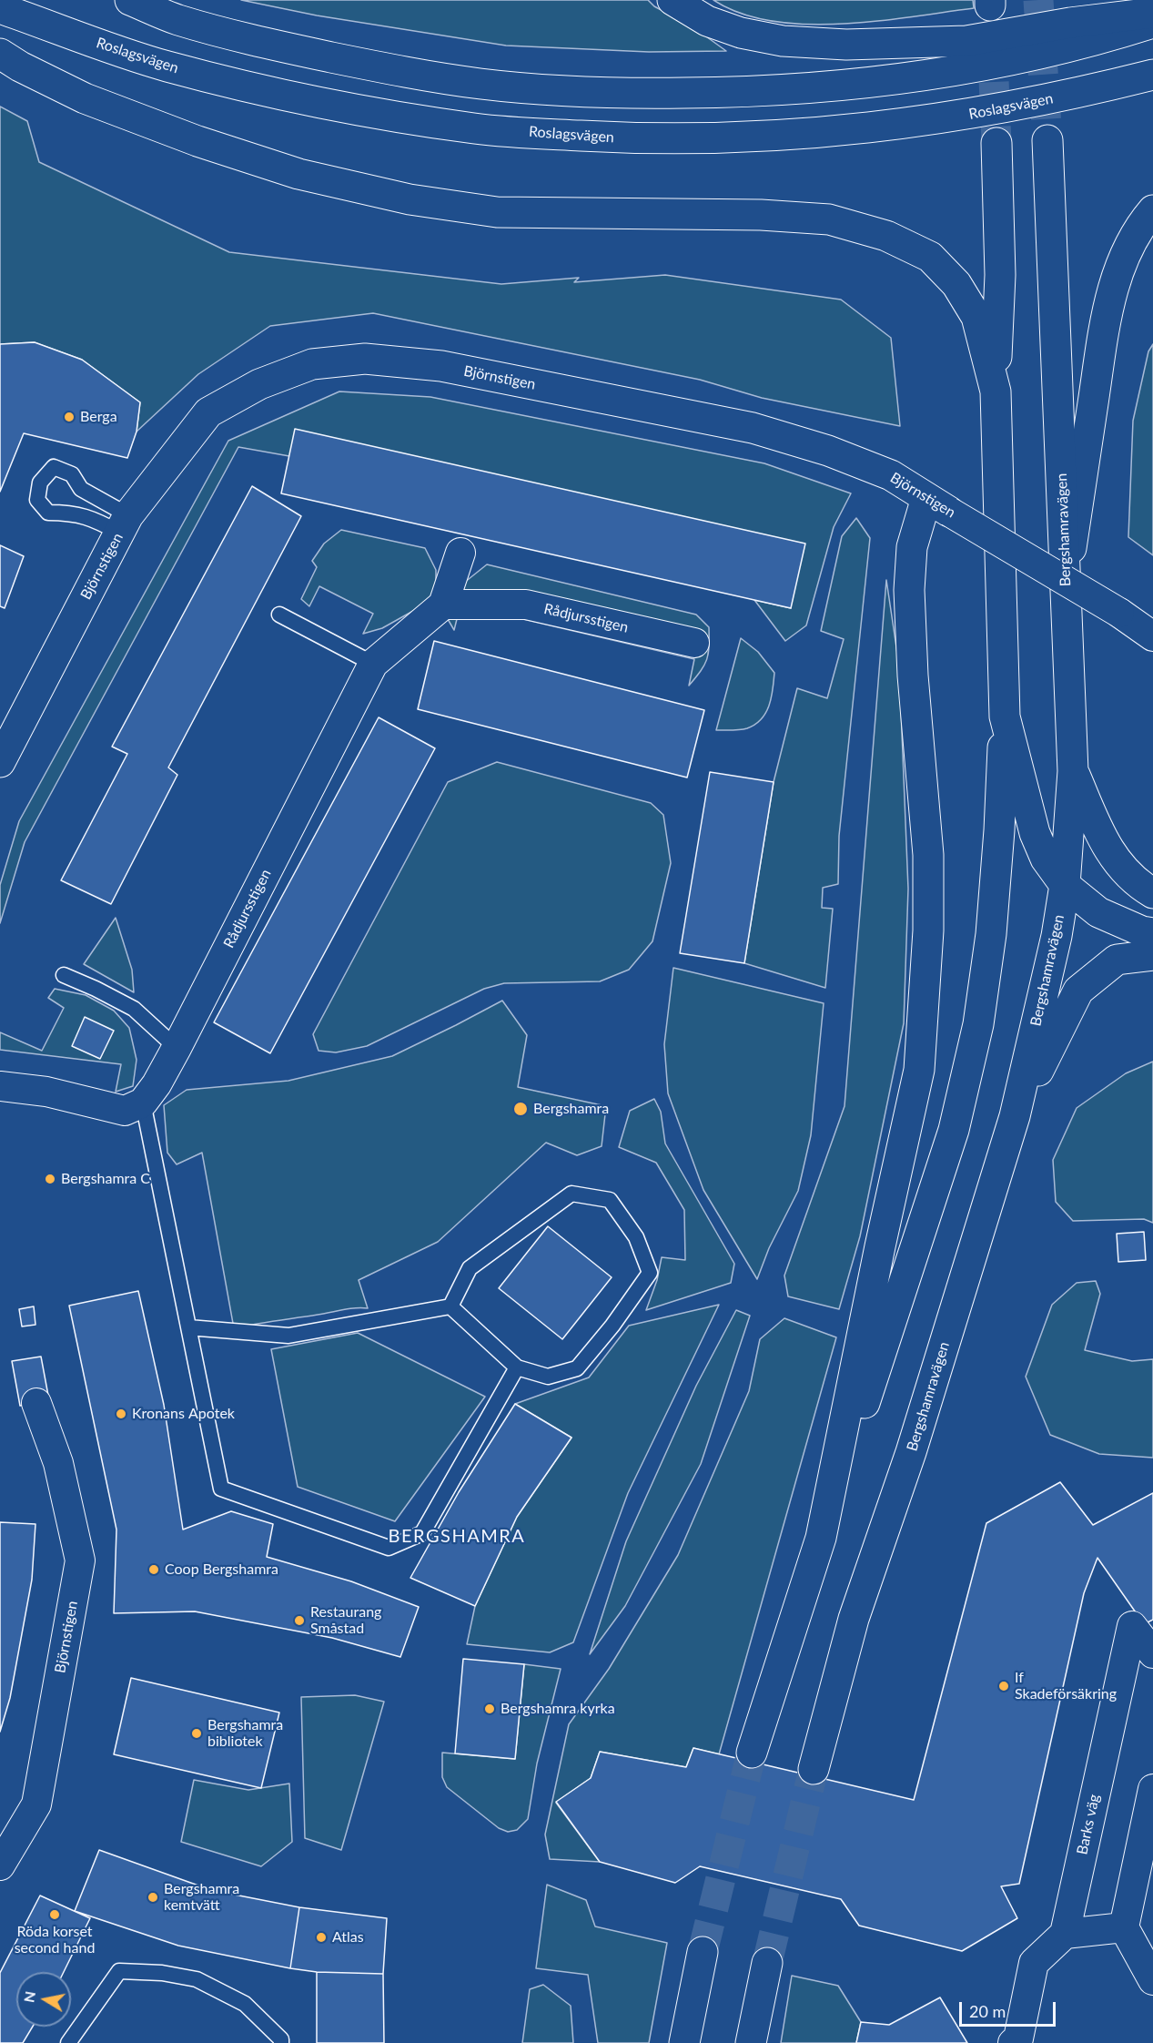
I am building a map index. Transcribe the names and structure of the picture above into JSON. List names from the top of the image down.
{
  "streets": {
    "main road": ["Roslagsvägen", "Björnstigen", "Bergshamravägen"],
    "street": ["Rådjursstigen", "Barks väg"]
  },
  "districts": ["BERGSHAMRA"],
  "places": [
    "Berga",
    "Bergshamra",
    "Bergshamra C",
    "Kronans Apotek",
    "Coop Bergshamra",
    "Restaurang Småstad",
    "If Skadeförsäkring",
    "Bergshamra kyrka",
    "Bergshamra bibliotek",
    "Bergshamra kemtvätt",
    "Röda korset second hand",
    "Atlas"
  ],
  "scale_bar": "20 m",
  "north": "left"
}
